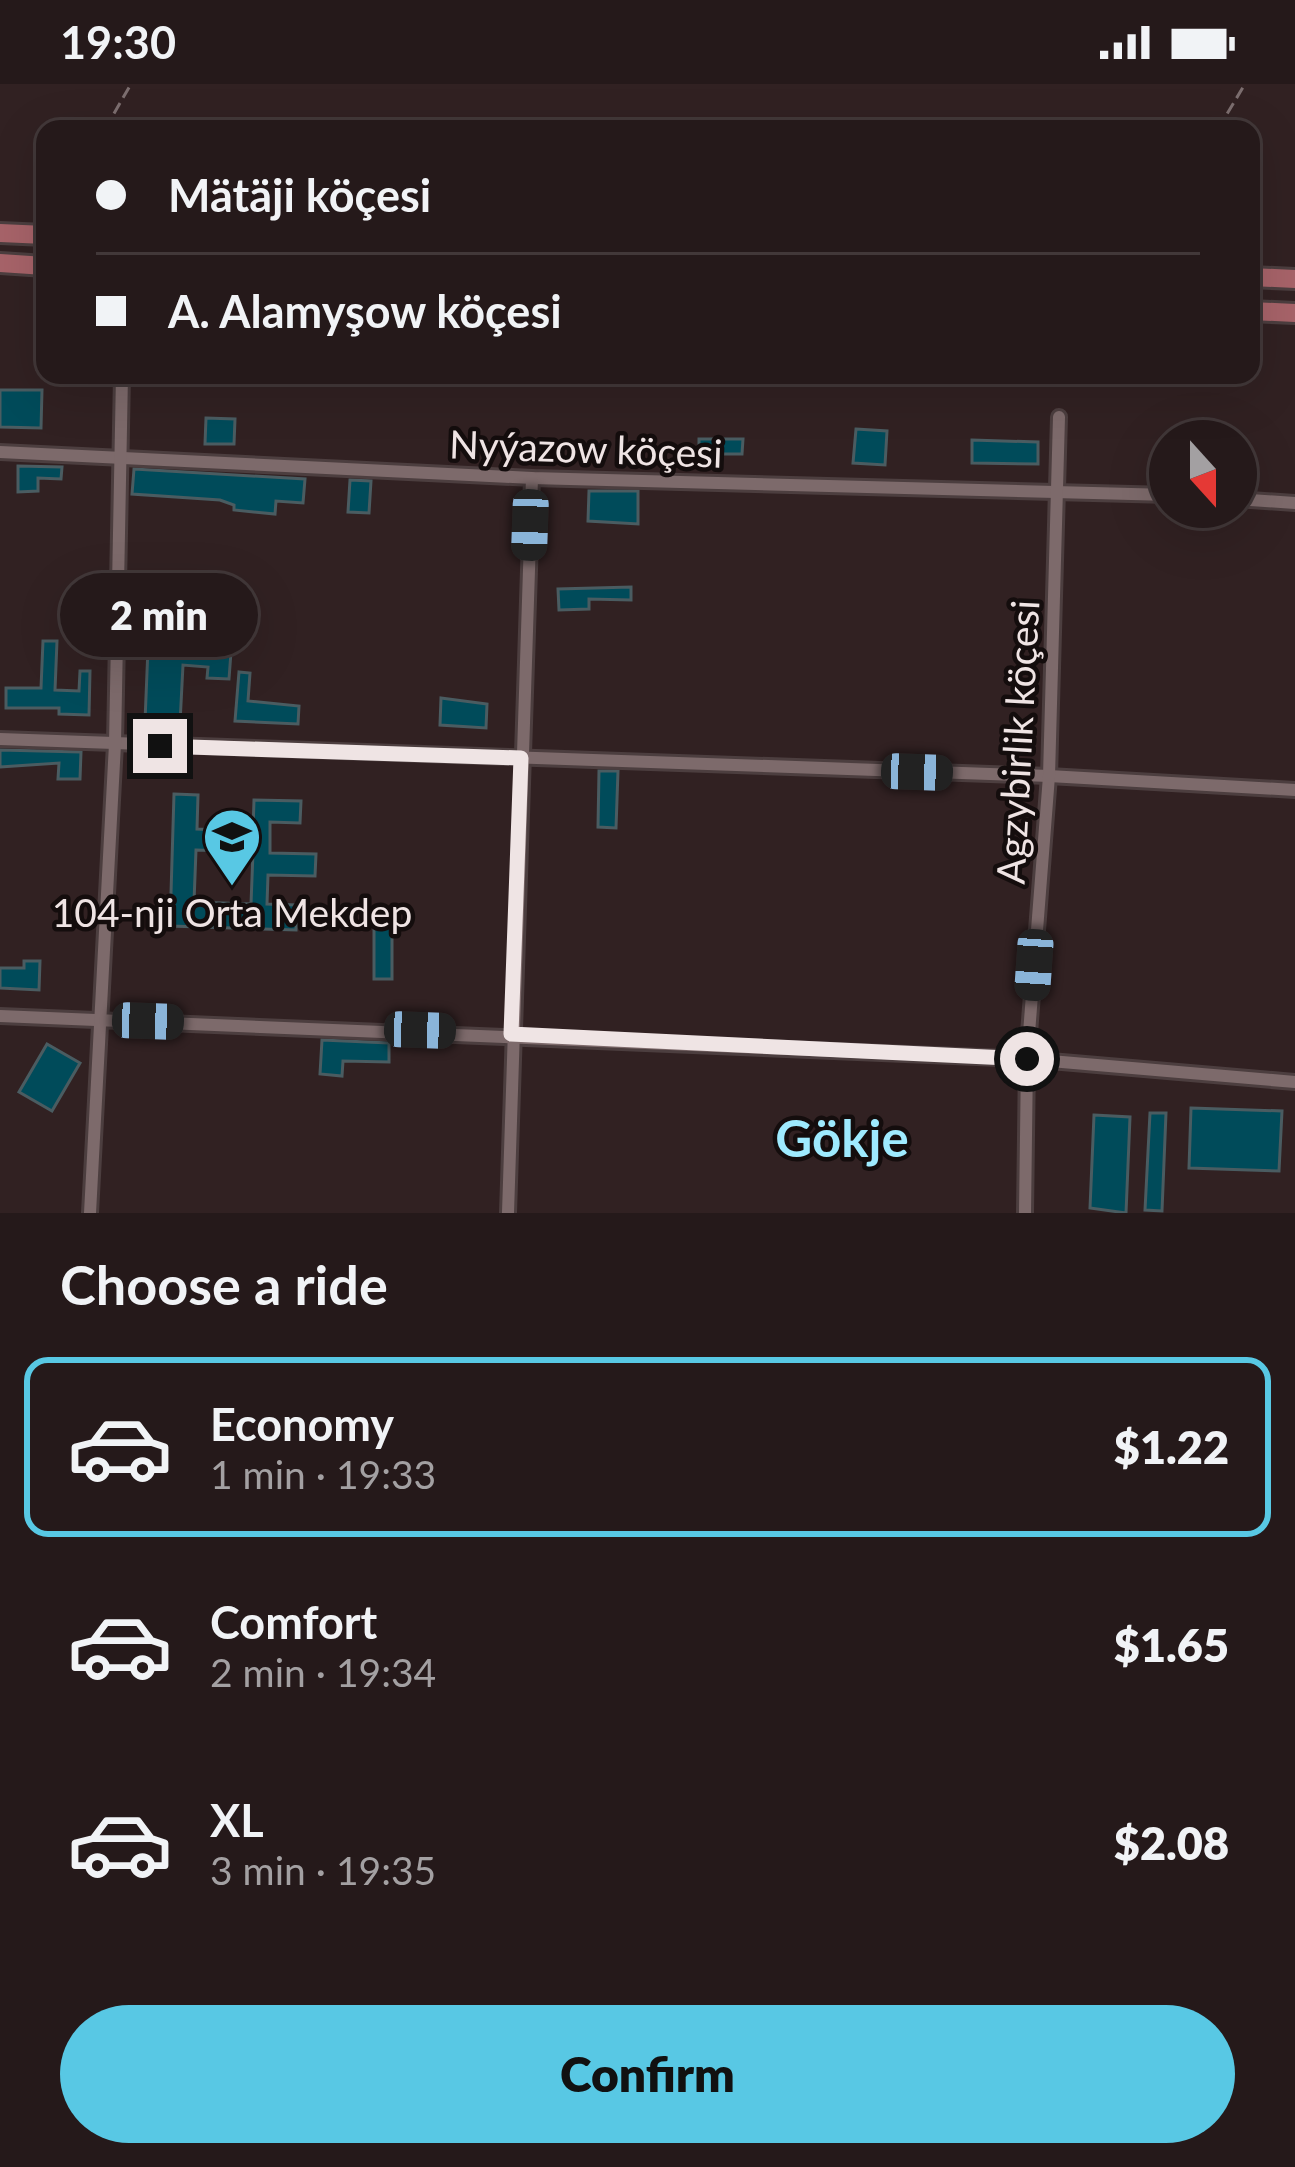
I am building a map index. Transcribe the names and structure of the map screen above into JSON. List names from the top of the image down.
{
  "streets": {
    "street": ["Nyýazow köçesi", "Agzybirlik köçesi"]
  },
  "crossings": [
    ["Nyýazow köçesi", "Agzybirlik köçesi"]
  ],
  "districts": ["Gökje"],
  "places": {
    "school or university": ["104-nji Orta Mekdep"]
  },
  "north": "bottom",
  "page": {
    "status": "19:30",
    "banner": ["Mätäji köçesi", "A. Alamyşow köçesi"],
    "bubble": "2 min",
    "heading": "Choose a ride",
    "list": [
      {
        "name": "Economy",
        "note": "1 min · 19:33",
        "value": "$1.22"
      },
      {
        "name": "Comfort",
        "note": "2 min · 19:34",
        "value": "$1.65"
      },
      {
        "name": "XL",
        "note": "3 min · 19:35",
        "value": "$2.08"
      }
    ],
    "buttons": "Confirm"
  }
}
